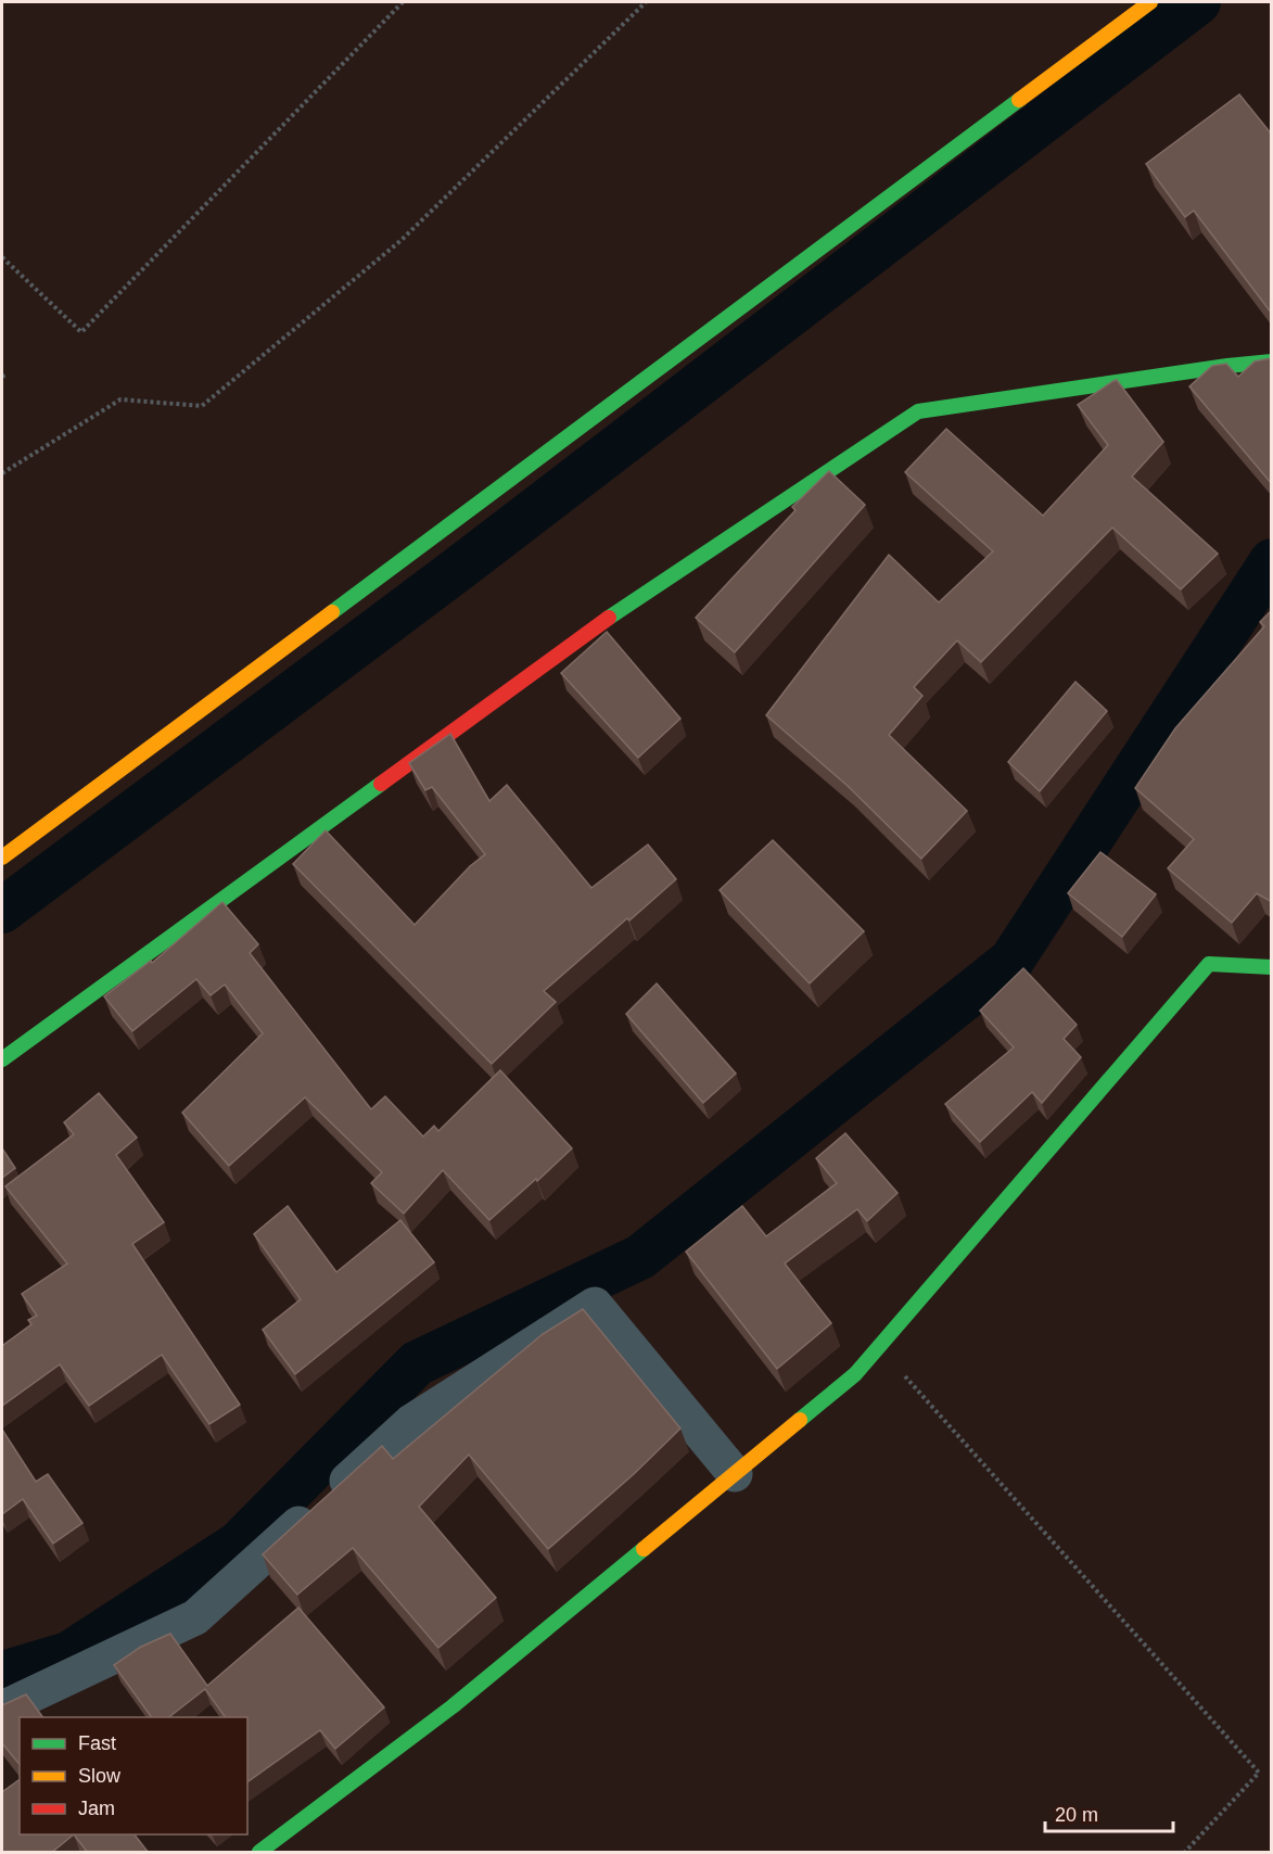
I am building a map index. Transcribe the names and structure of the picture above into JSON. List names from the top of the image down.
{
  "legend": ["Fast", "Slow", "Jam"],
  "scale_bar": "20 m"
}
